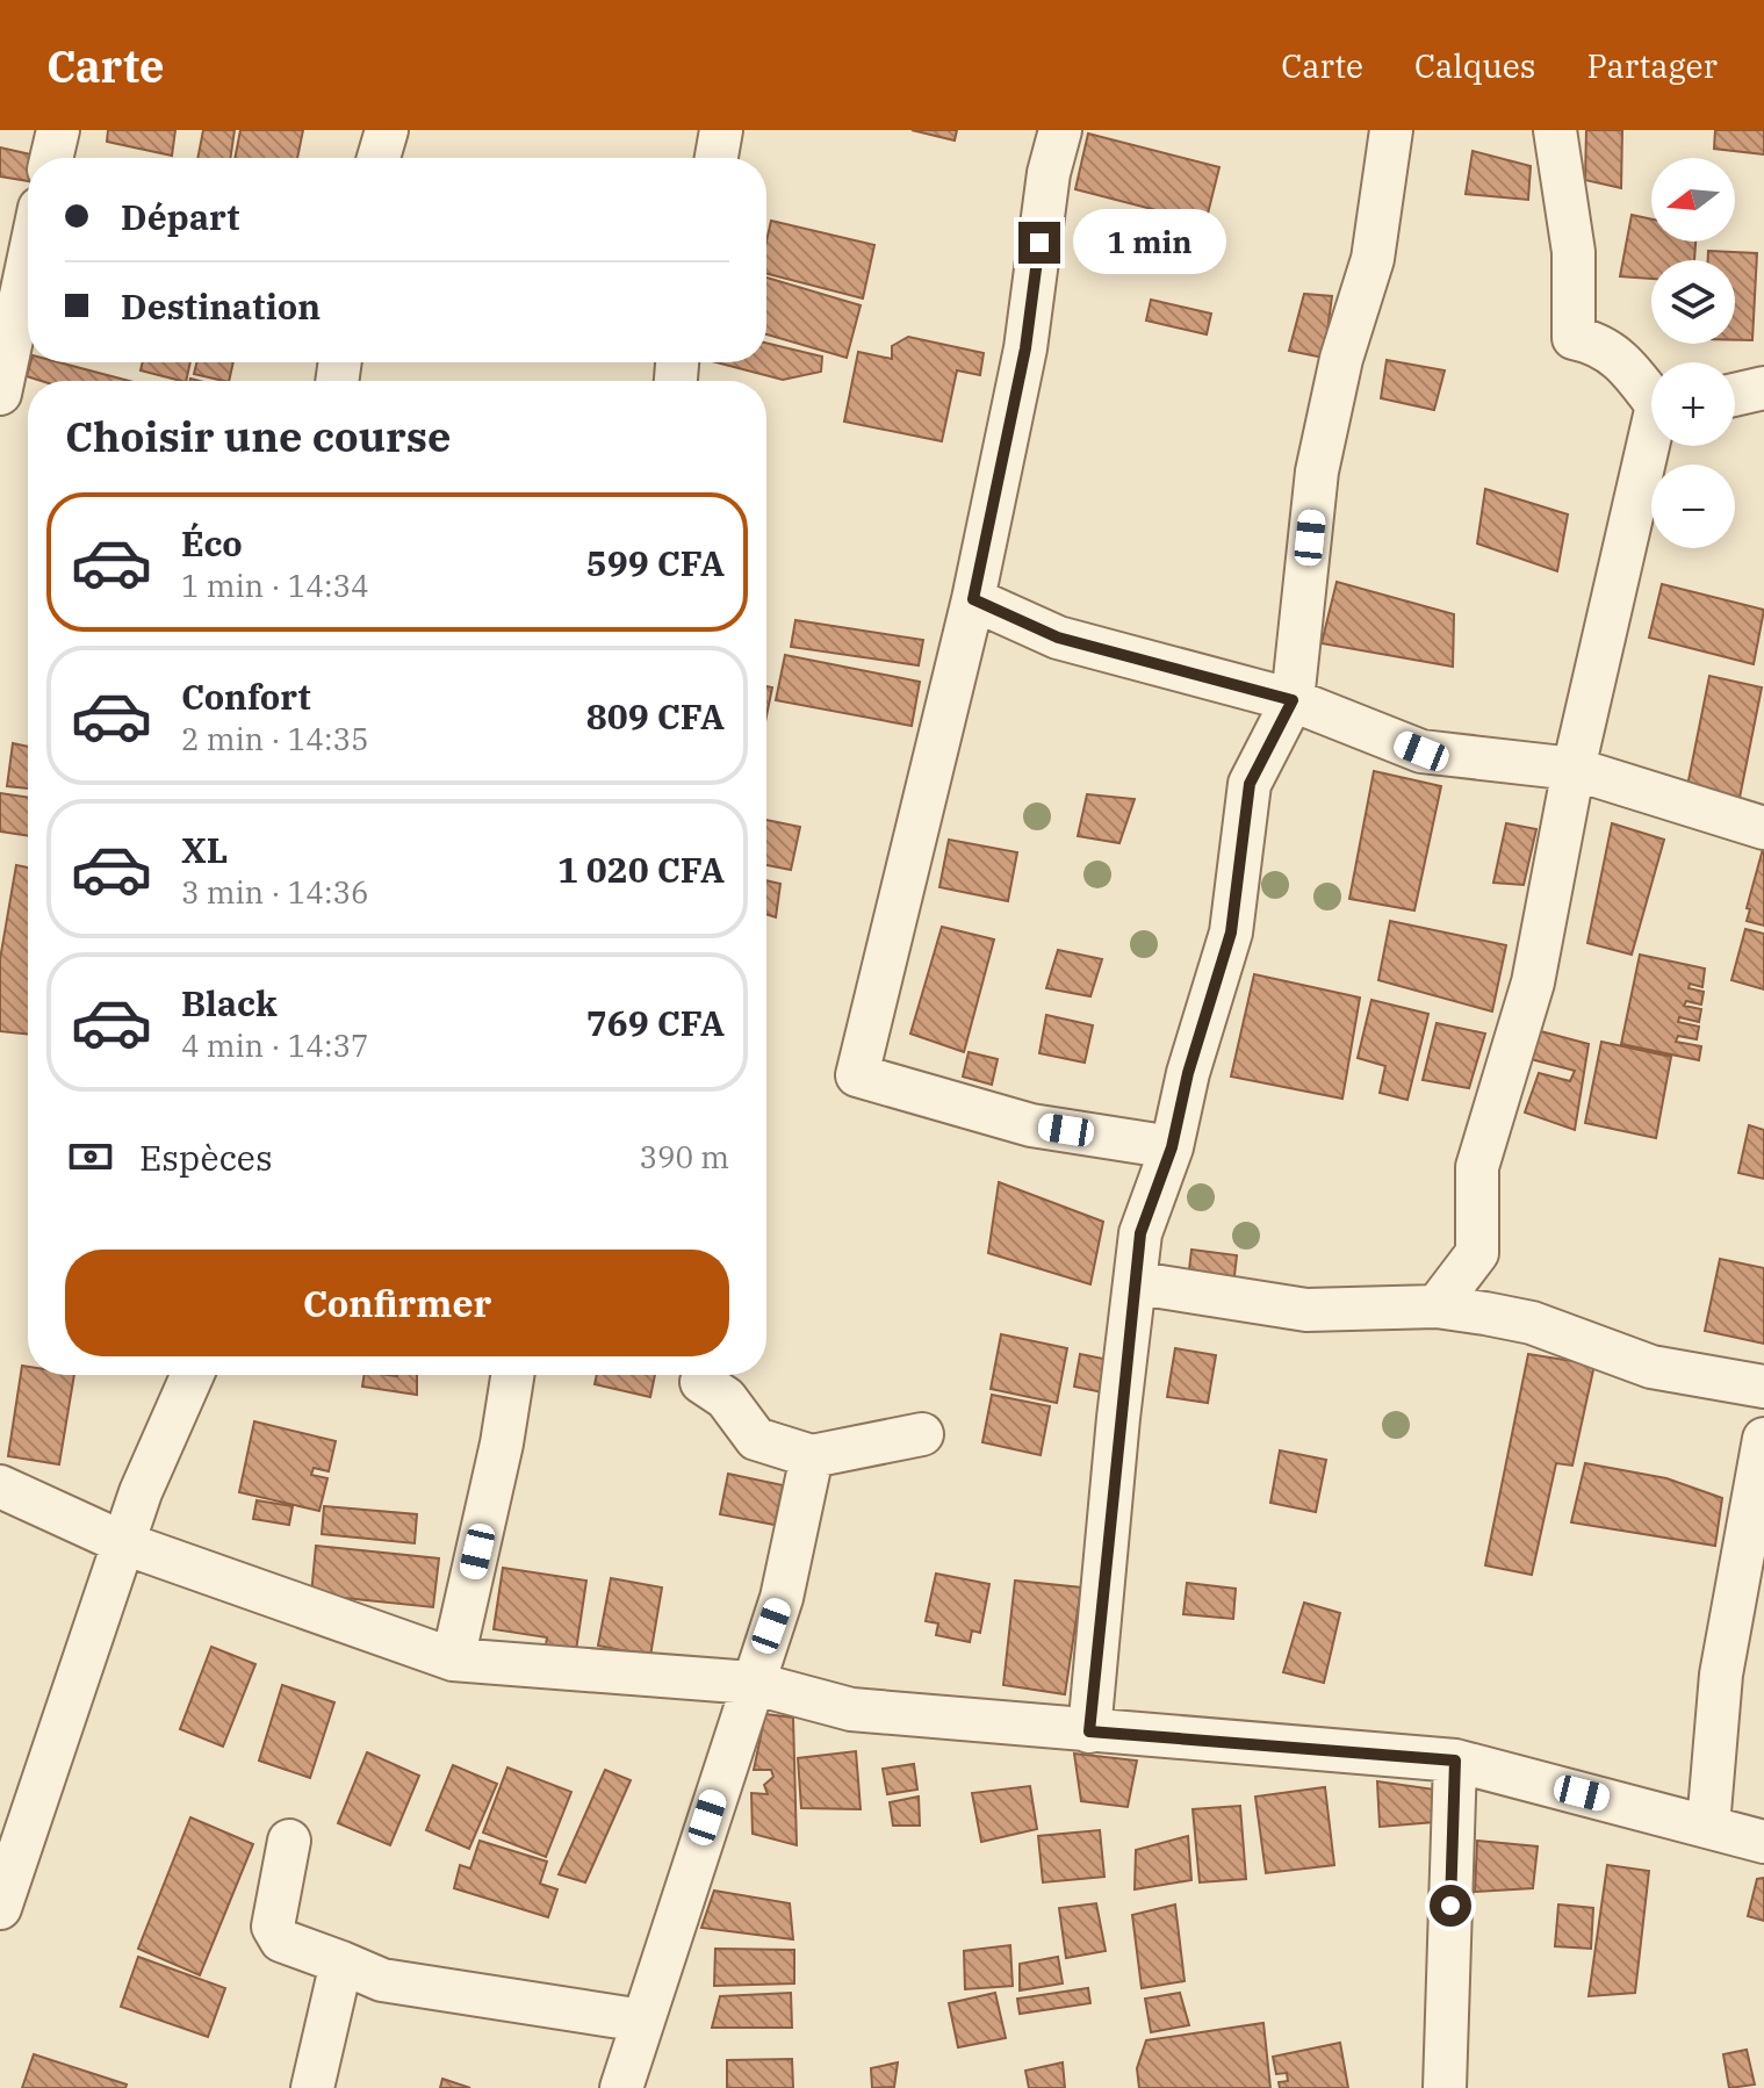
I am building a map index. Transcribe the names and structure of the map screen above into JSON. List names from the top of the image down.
{
  "north": "left",
  "page": {
    "header": "Carte",
    "nav": ["Carte", "Calques", "Partager"],
    "map_buttons": ["+", "−"],
    "banner": ["Départ", "Destination"],
    "bubble": "1 min",
    "heading": "Choisir une course",
    "list": [
      {
        "name": "Éco",
        "note": "1 min · 14:34",
        "value": "599 CFA"
      },
      {
        "name": "Confort",
        "note": "2 min · 14:35",
        "value": "809 CFA"
      },
      {
        "name": "XL",
        "note": "3 min · 14:36",
        "value": "1 020 CFA"
      },
      {
        "name": "Black",
        "note": "4 min · 14:37",
        "value": "769 CFA"
      }
    ],
    "pay": ["Espèces", "390 m"],
    "buttons": "Confirmer"
  }
}
